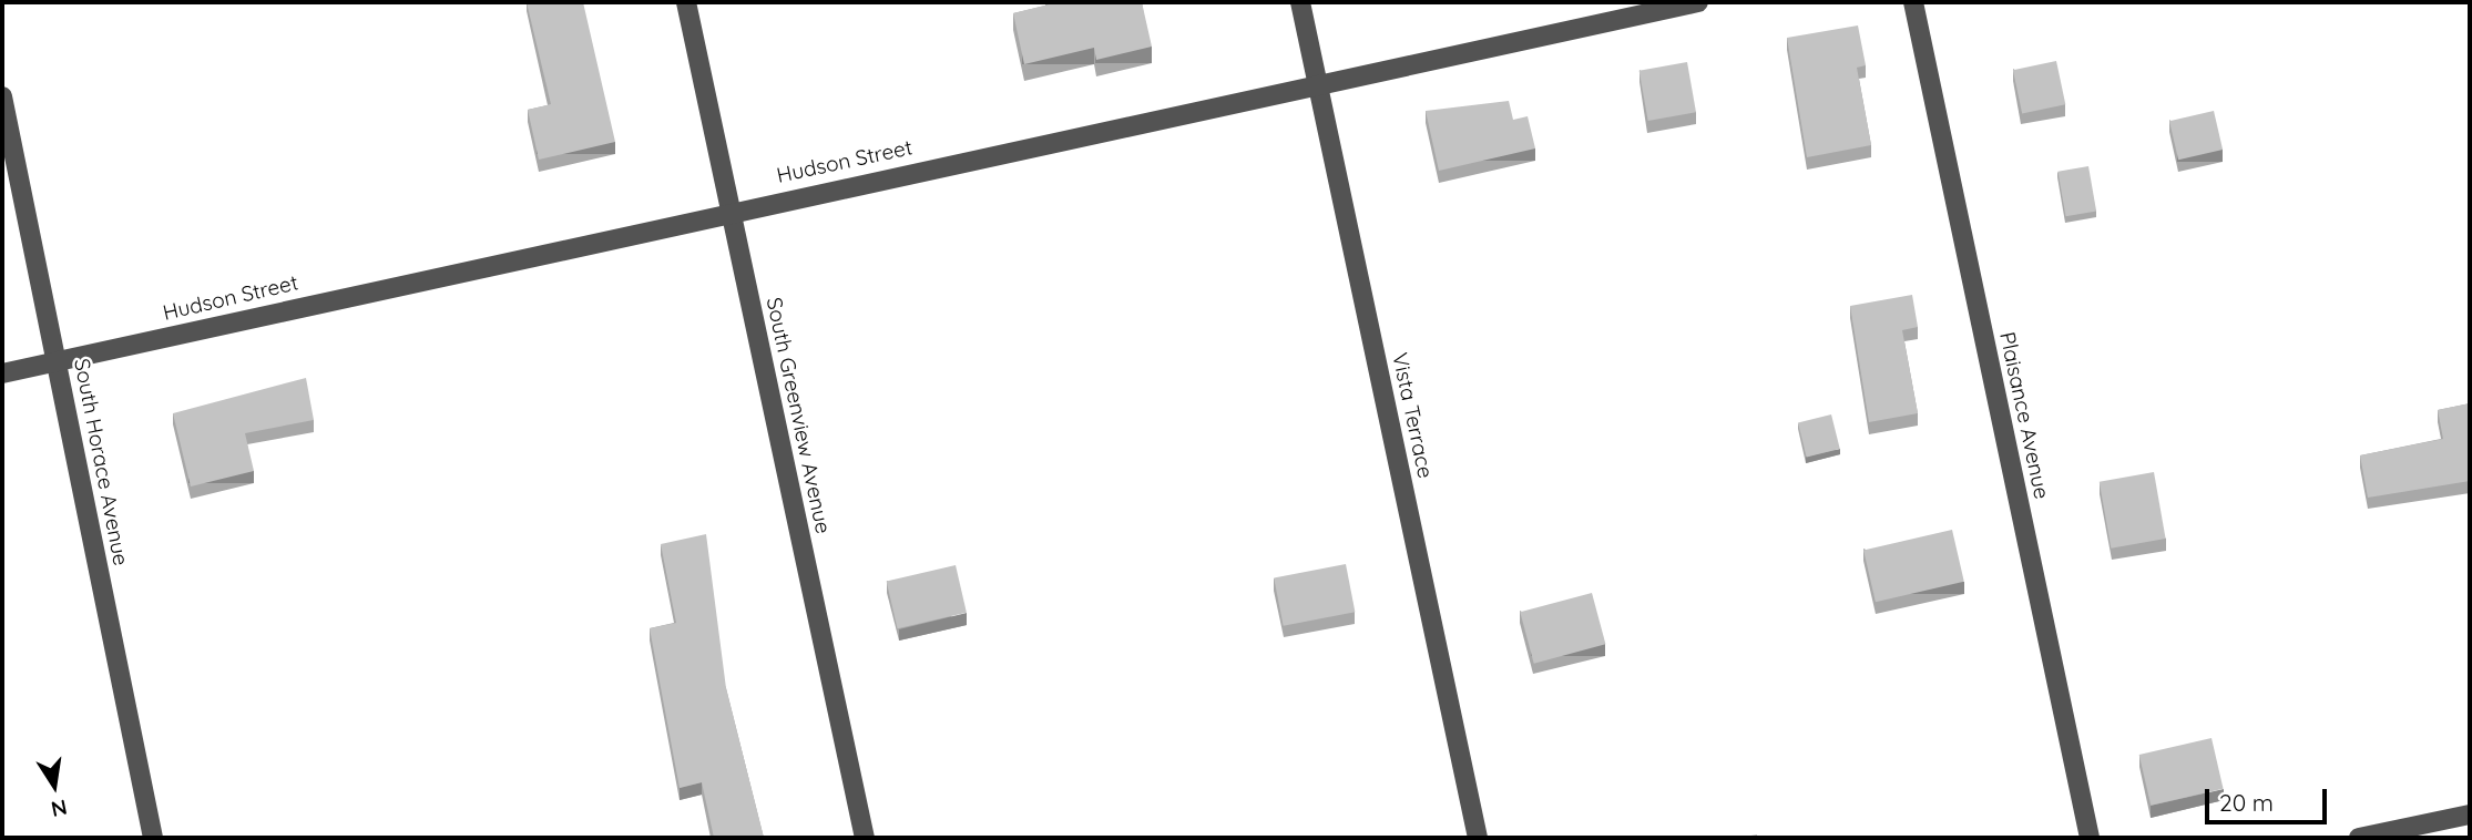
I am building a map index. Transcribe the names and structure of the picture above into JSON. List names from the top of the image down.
{
  "streets": {
    "street": [
      "Hudson Street",
      "South Greenview Avenue",
      "Vista Terrace",
      "Plaisance Avenue",
      "South Horace Avenue"
    ]
  },
  "crossings": [
    ["Hudson Street", "South Greenview Avenue"],
    ["Hudson Street", "Vista Terrace"],
    ["Hudson Street", "South Horace Avenue"]
  ],
  "scale_bar": "20 m",
  "north": "bottom"
}
